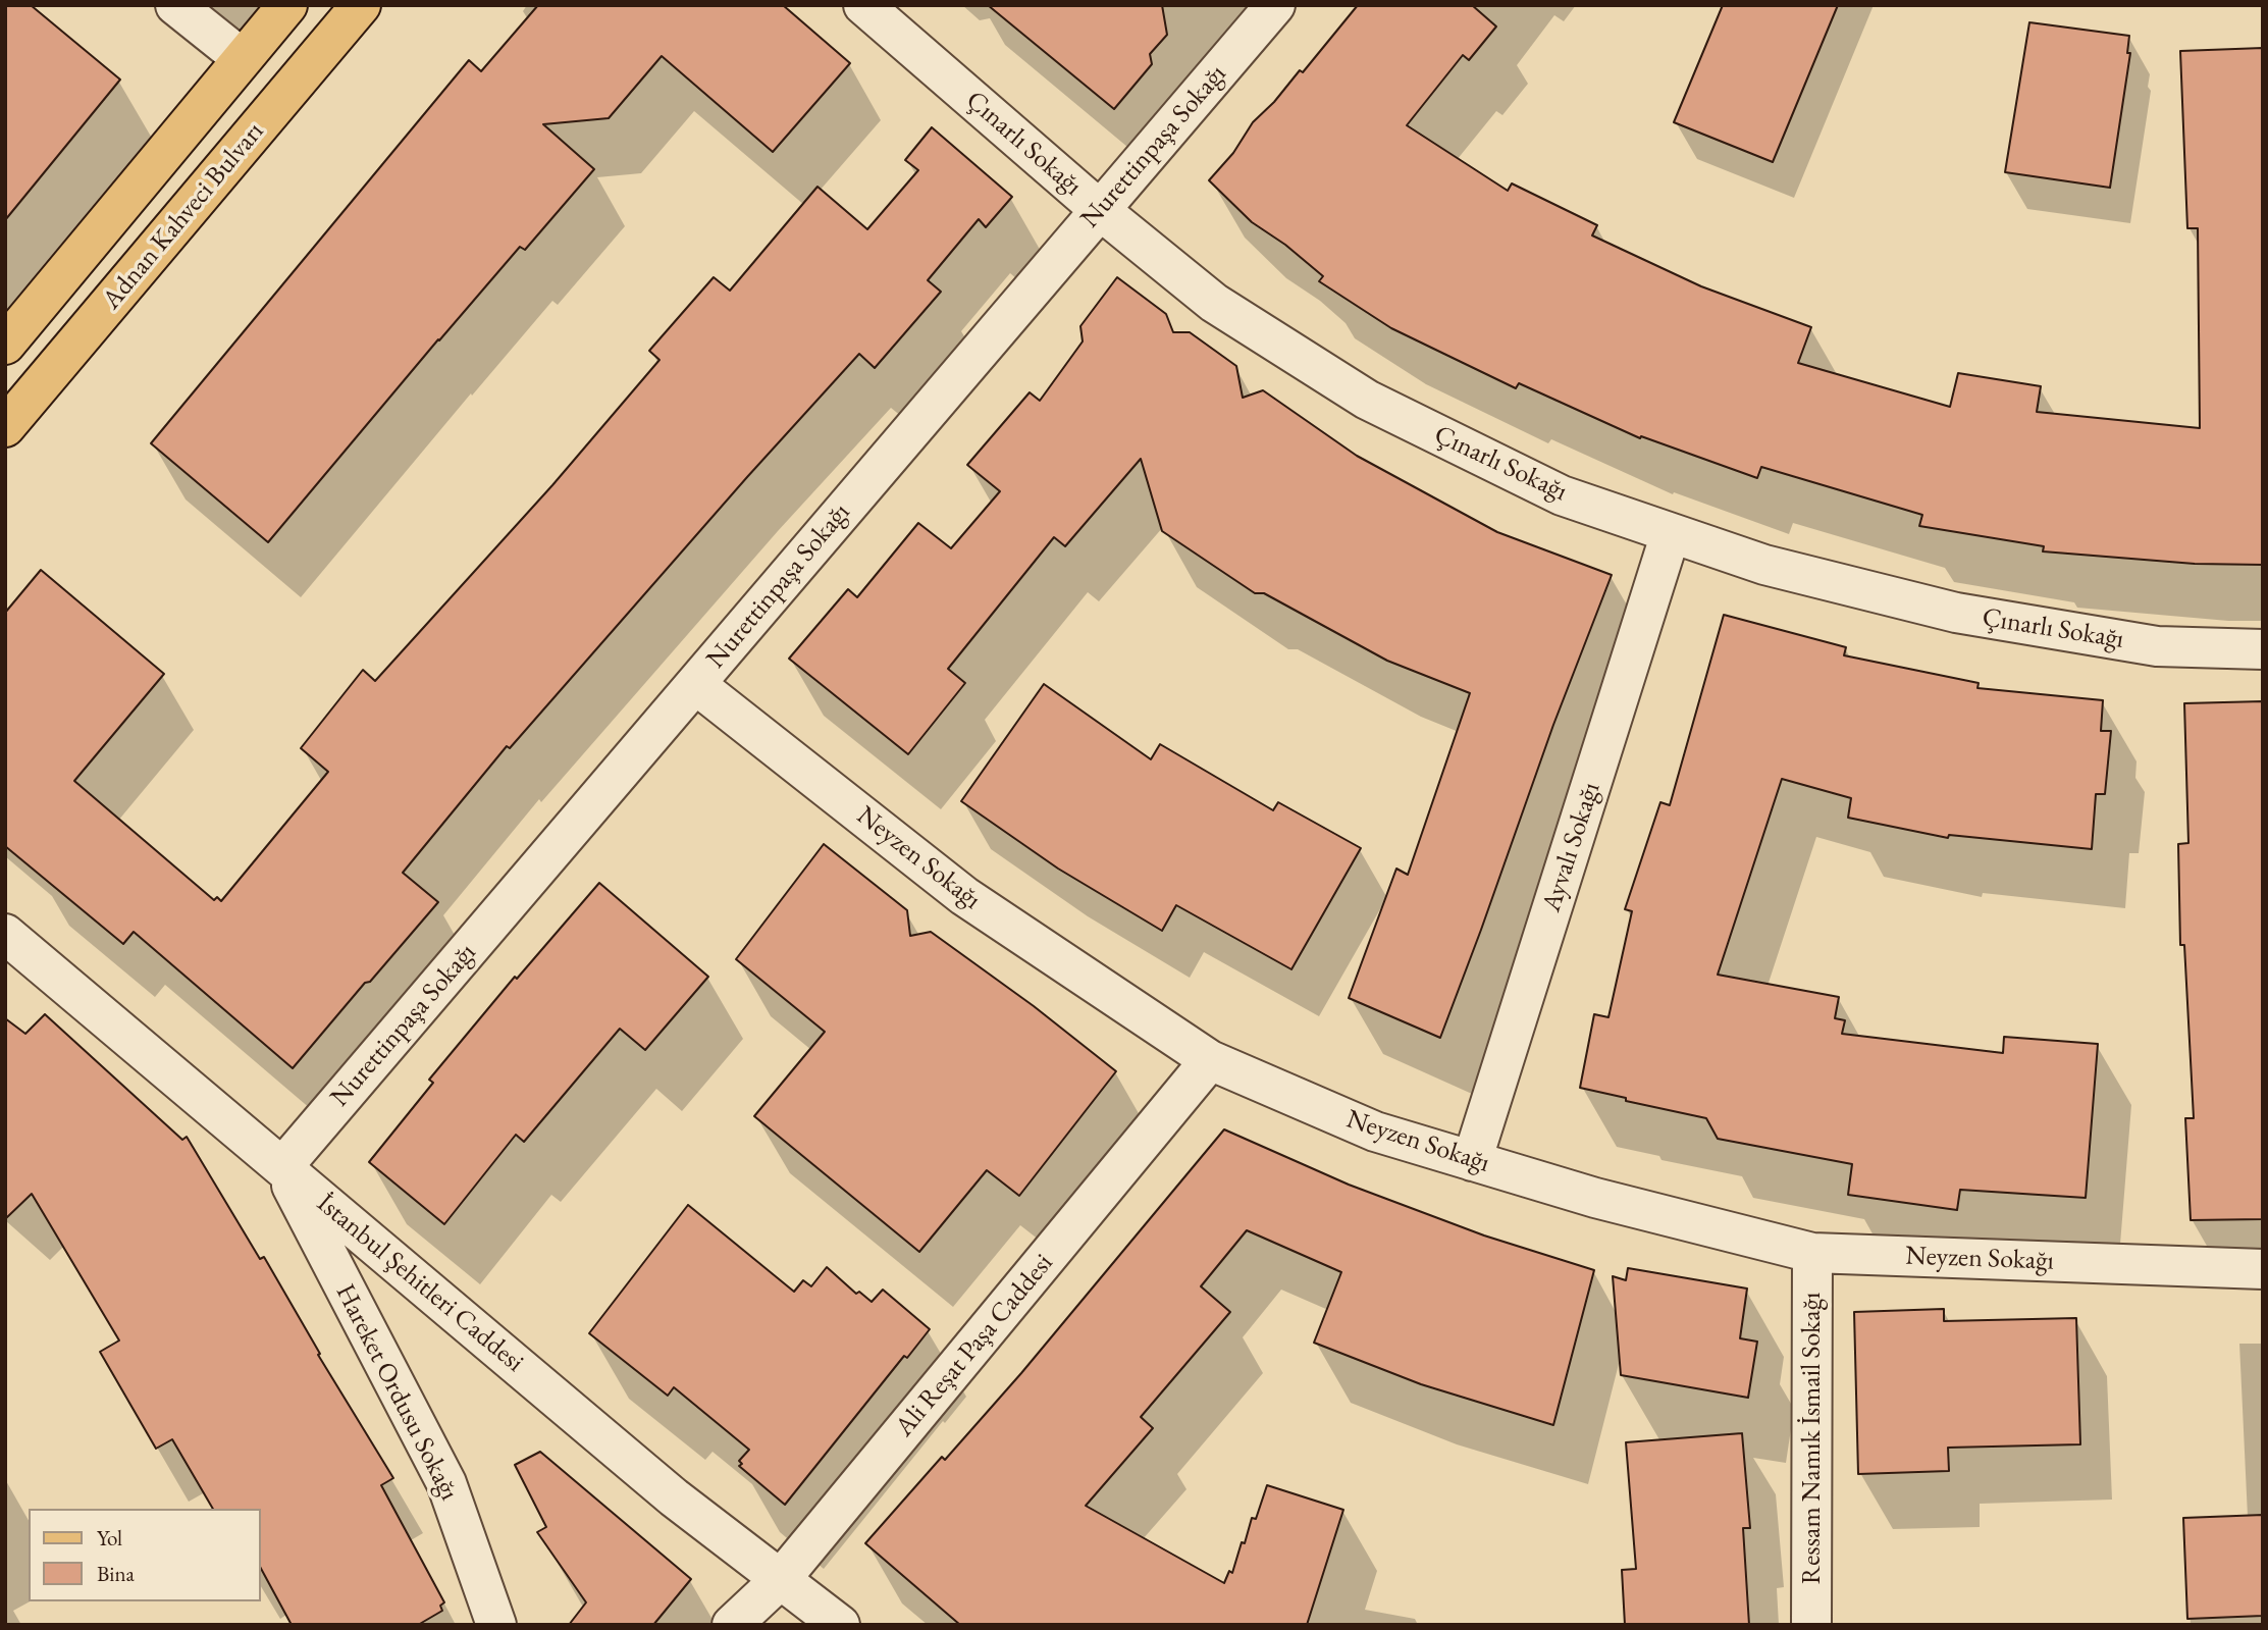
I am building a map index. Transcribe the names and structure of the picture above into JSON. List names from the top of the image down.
{
  "streets": {
    "main road": ["Adnan Kahveci Bulvarı"],
    "street": [
      "Çınarlı Sokağı",
      "Nurettinpaşa Sokağı",
      "Ayvalı Sokağı",
      "Neyzen Sokağı",
      "İstanbul Şehitleri Caddesi",
      "Ali Reşat Paşa Caddesi",
      "Hareket Ordusu Sokağı",
      "Ressam Namık İsmail Sokağı"
    ]
  },
  "crossings": [
    ["Çınarlı Sokağı", "Nurettinpaşa Sokağı"],
    ["Çınarlı Sokağı", "Ayvalı Sokağı"],
    ["Nurettinpaşa Sokağı", "Neyzen Sokağı"],
    ["Nurettinpaşa Sokağı", "İstanbul Şehitleri Caddesi"],
    ["Nurettinpaşa Sokağı", "Hareket Ordusu Sokağı"],
    ["Ayvalı Sokağı", "Neyzen Sokağı"],
    ["Neyzen Sokağı", "Ali Reşat Paşa Caddesi"],
    ["Neyzen Sokağı", "Ressam Namık İsmail Sokağı"],
    ["İstanbul Şehitleri Caddesi", "Ali Reşat Paşa Caddesi"],
    ["İstanbul Şehitleri Caddesi", "Hareket Ordusu Sokağı"]
  ],
  "legend": ["Yol", "Bina"]
}
